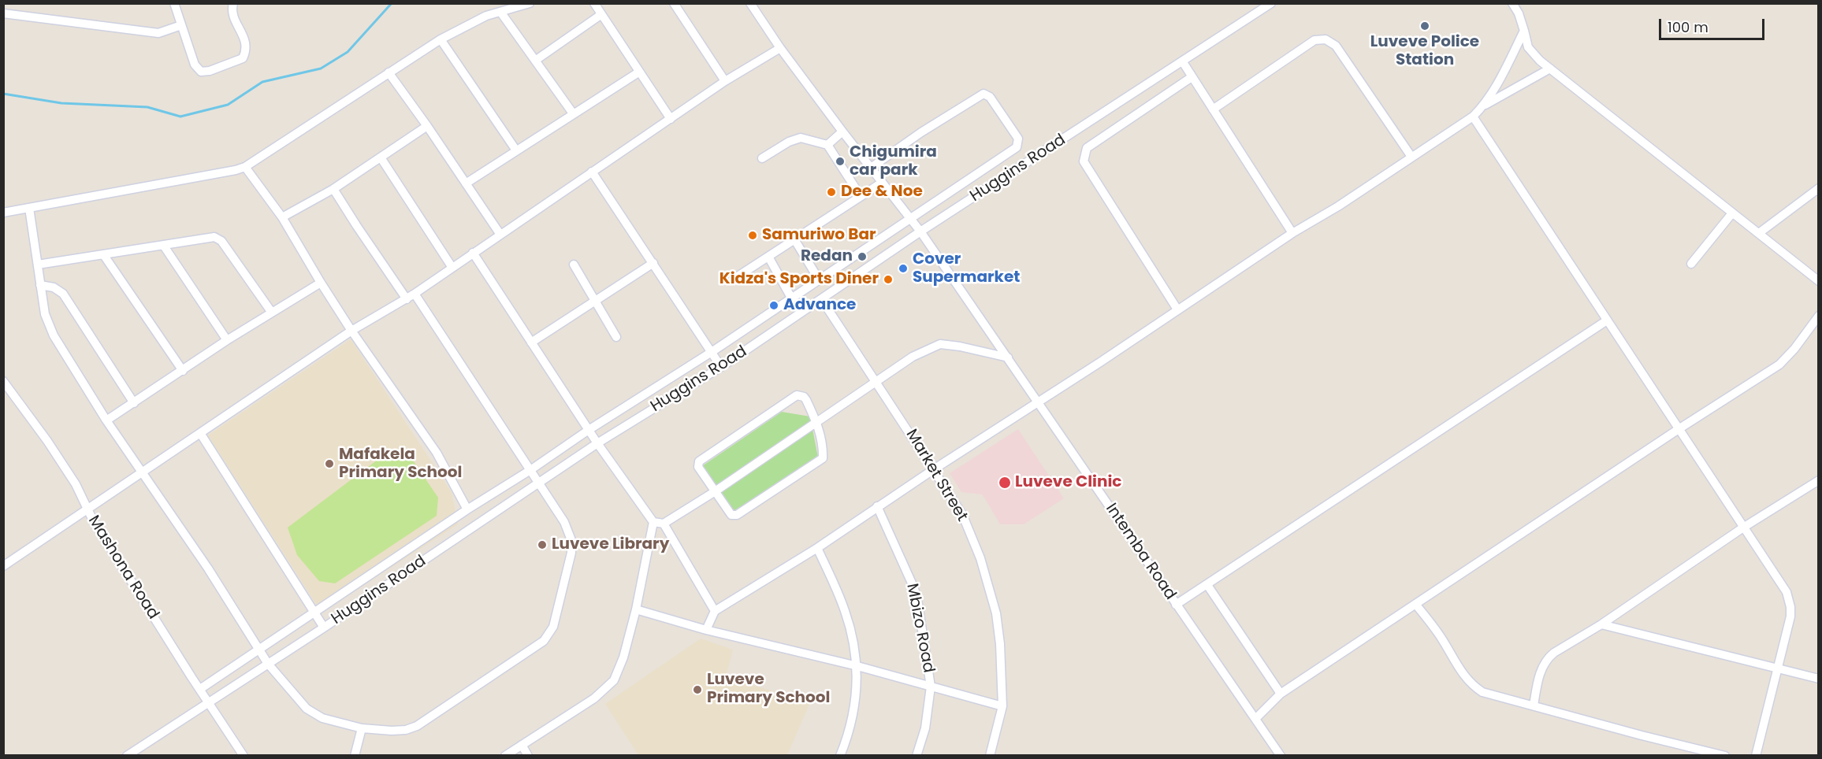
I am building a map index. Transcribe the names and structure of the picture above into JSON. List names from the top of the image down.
{
  "streets": {
    "street": [
      "Huggins Road",
      "Market Street",
      "Intemba Road",
      "Mashona Road",
      "Mbizo Road"
    ]
  },
  "crossings": [
    ["Huggins Road", "Market Street"],
    ["Huggins Road", "Intemba Road"],
    ["Huggins Road", "Mashona Road"]
  ],
  "places": [
    "Luveve Police Station",
    "Chigumira car park",
    "Dee & Noe",
    "Samuriwo Bar",
    "Redan",
    "Cover Supermarket",
    "Kidza's Sports Diner",
    "Advance",
    "Mafakela Primary School",
    "Luveve Clinic",
    "Luveve Library",
    "Luveve Primary School"
  ],
  "scale_bar": "100 m"
}
